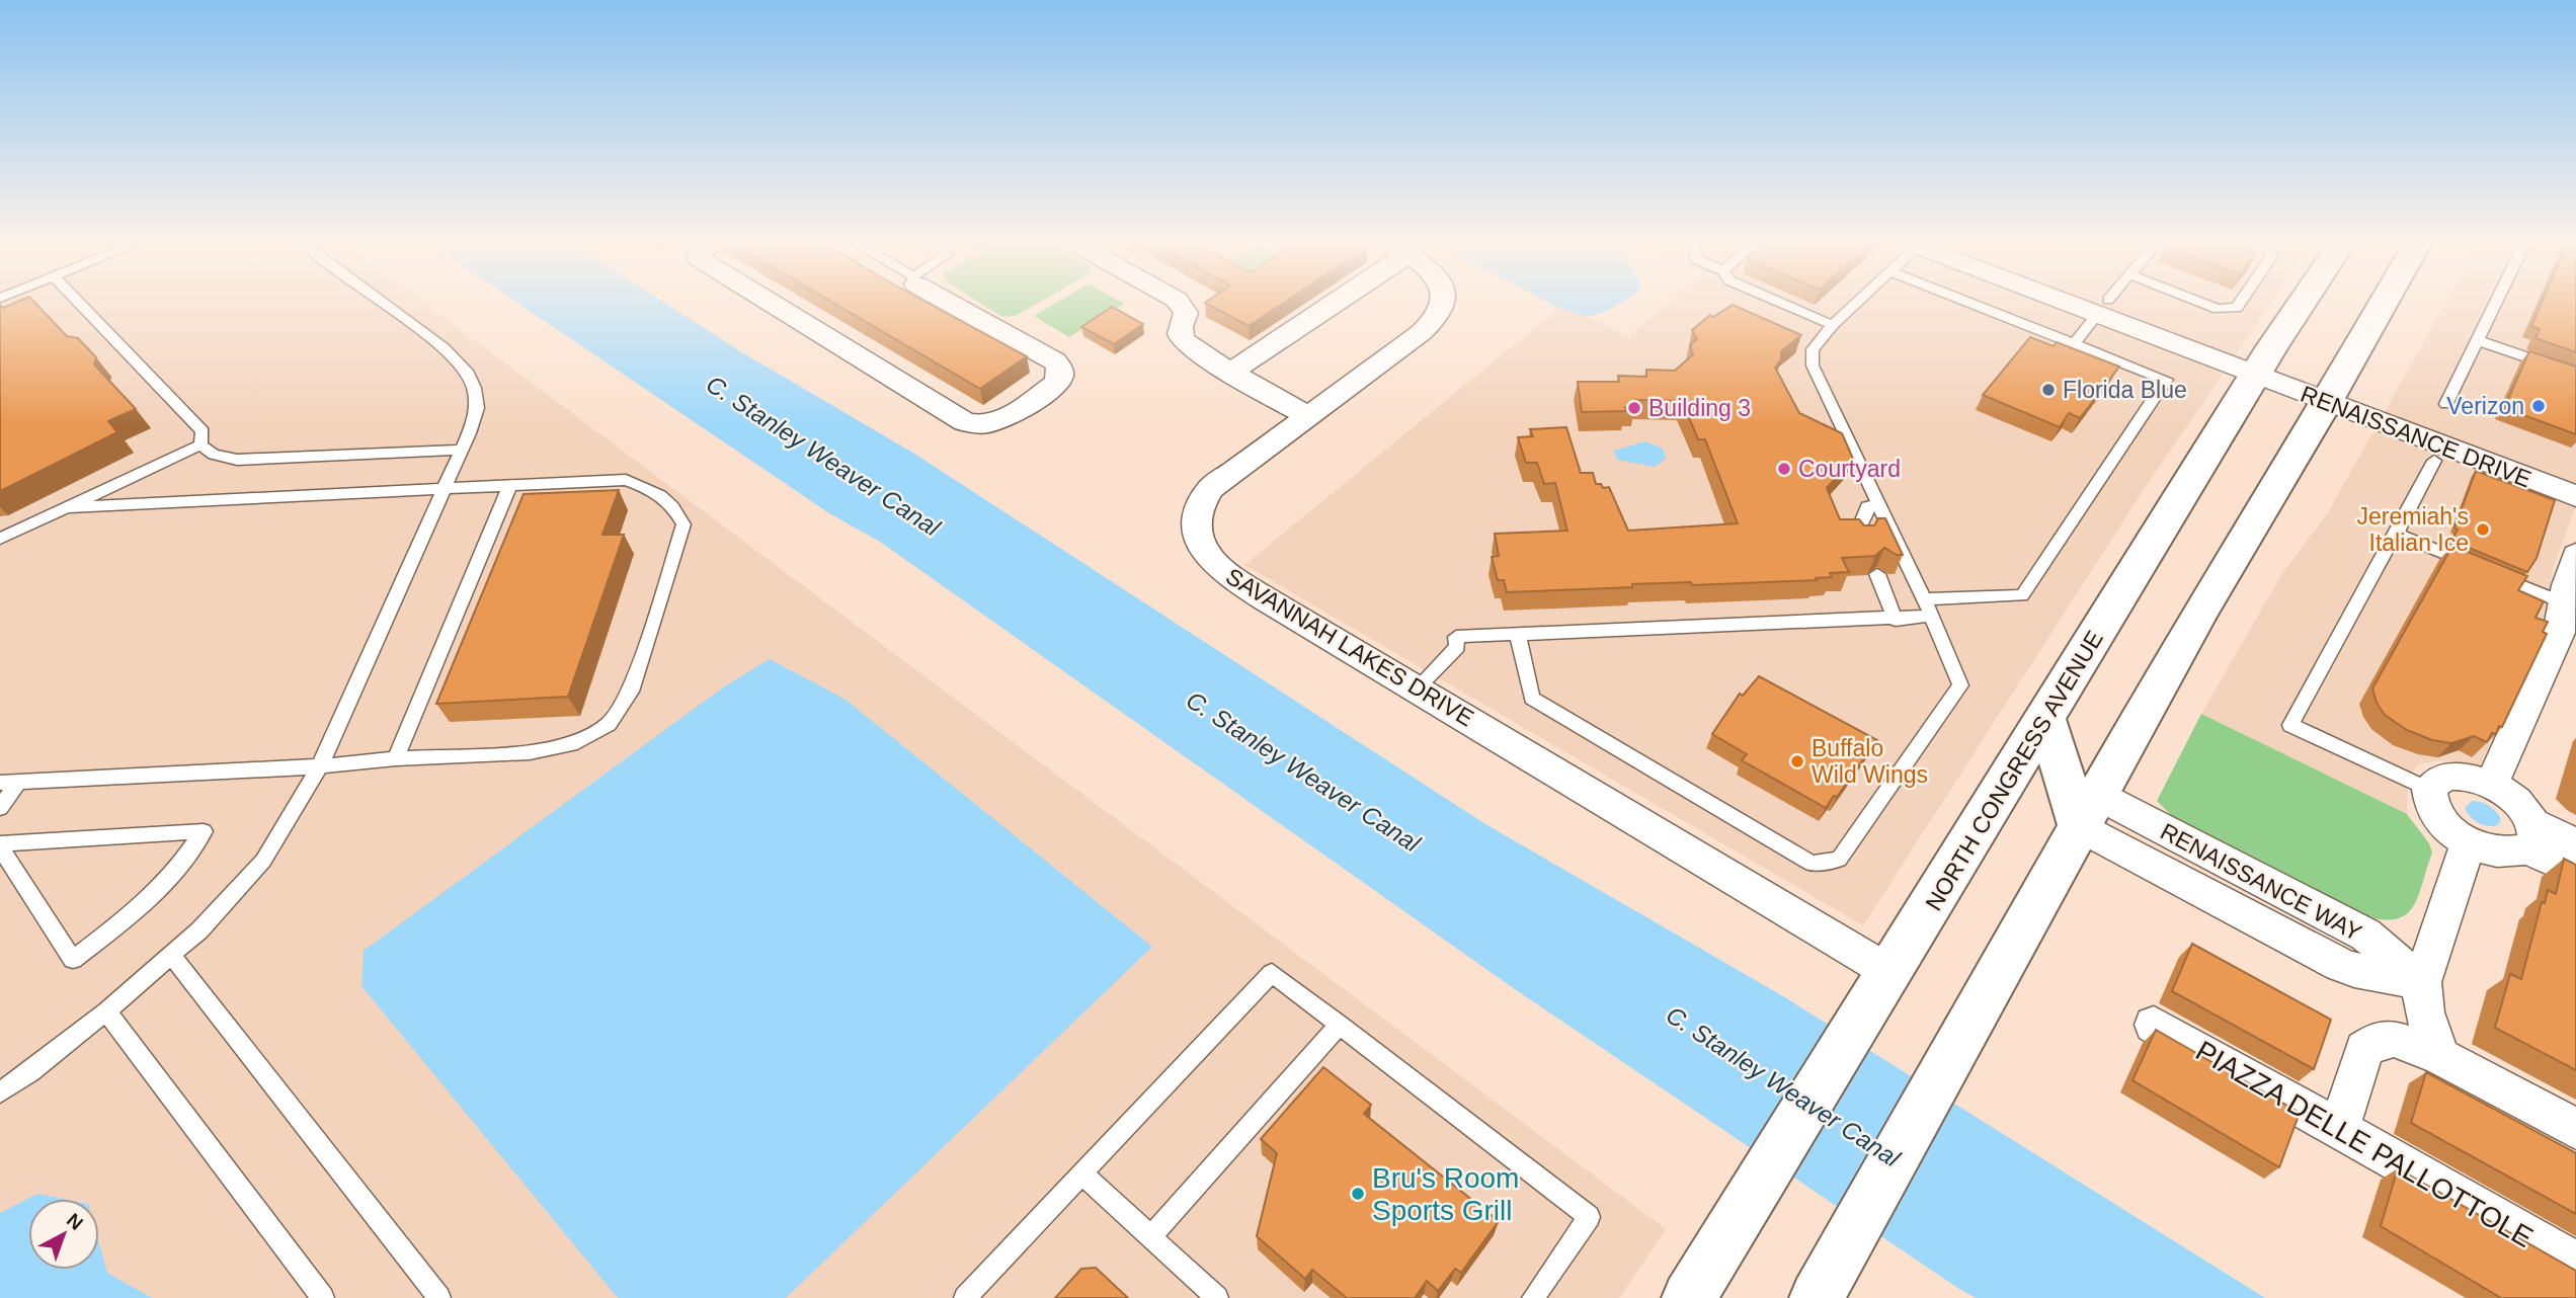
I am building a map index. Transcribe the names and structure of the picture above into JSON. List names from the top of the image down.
{
  "streets": {
    "main road": ["NORTH CONGRESS AVENUE"],
    "street": [
      "RENAISSANCE DRIVE",
      "SAVANNAH LAKES DRIVE",
      "RENAISSANCE WAY",
      "PIAZZA DELLE PALLOTTOLE"
    ]
  },
  "crossings": [
    ["RENAISSANCE DRIVE", "NORTH CONGRESS AVENUE"],
    ["SAVANNAH LAKES DRIVE", "NORTH CONGRESS AVENUE"]
  ],
  "water": ["C. Stanley Weaver Canal"],
  "places": [
    "Florida Blue",
    "Verizon",
    "Building 3",
    "Courtyard",
    "Jeremiah's Italian Ice",
    "Buffalo Wild Wings",
    "Bru's Room Sports Grill"
  ],
  "north": "top right"
}
